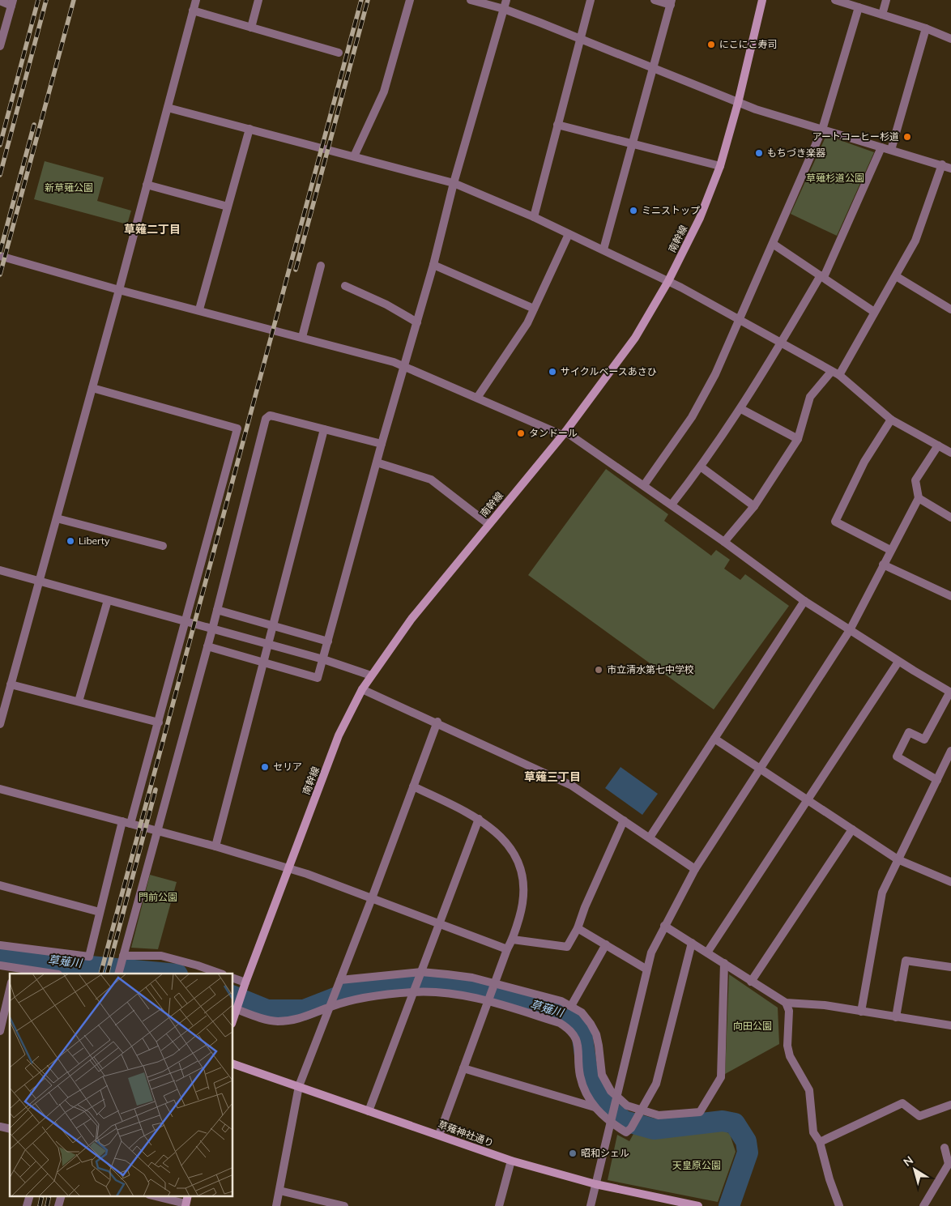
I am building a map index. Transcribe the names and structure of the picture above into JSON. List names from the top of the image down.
{
  "streets": {
    "main road": ["南幹線", "草薙神社通り"]
  },
  "districts": ["草薙二丁目", "草薙三丁目"],
  "water": ["草薙川"],
  "parks": [
    "草薙杉道公園",
    "新草薙公園",
    "門前公園",
    "向田公園",
    "天皇原公園"
  ],
  "places": [
    "にこにこ寿司",
    "アートコーヒー杉道",
    "もちづき楽器",
    "ミニストップ",
    "サイクルベースあさひ",
    "タンドール",
    "Liberty",
    "市立清水第七中学校",
    "セリア",
    "昭和シェル"
  ],
  "north": "top left"
}
